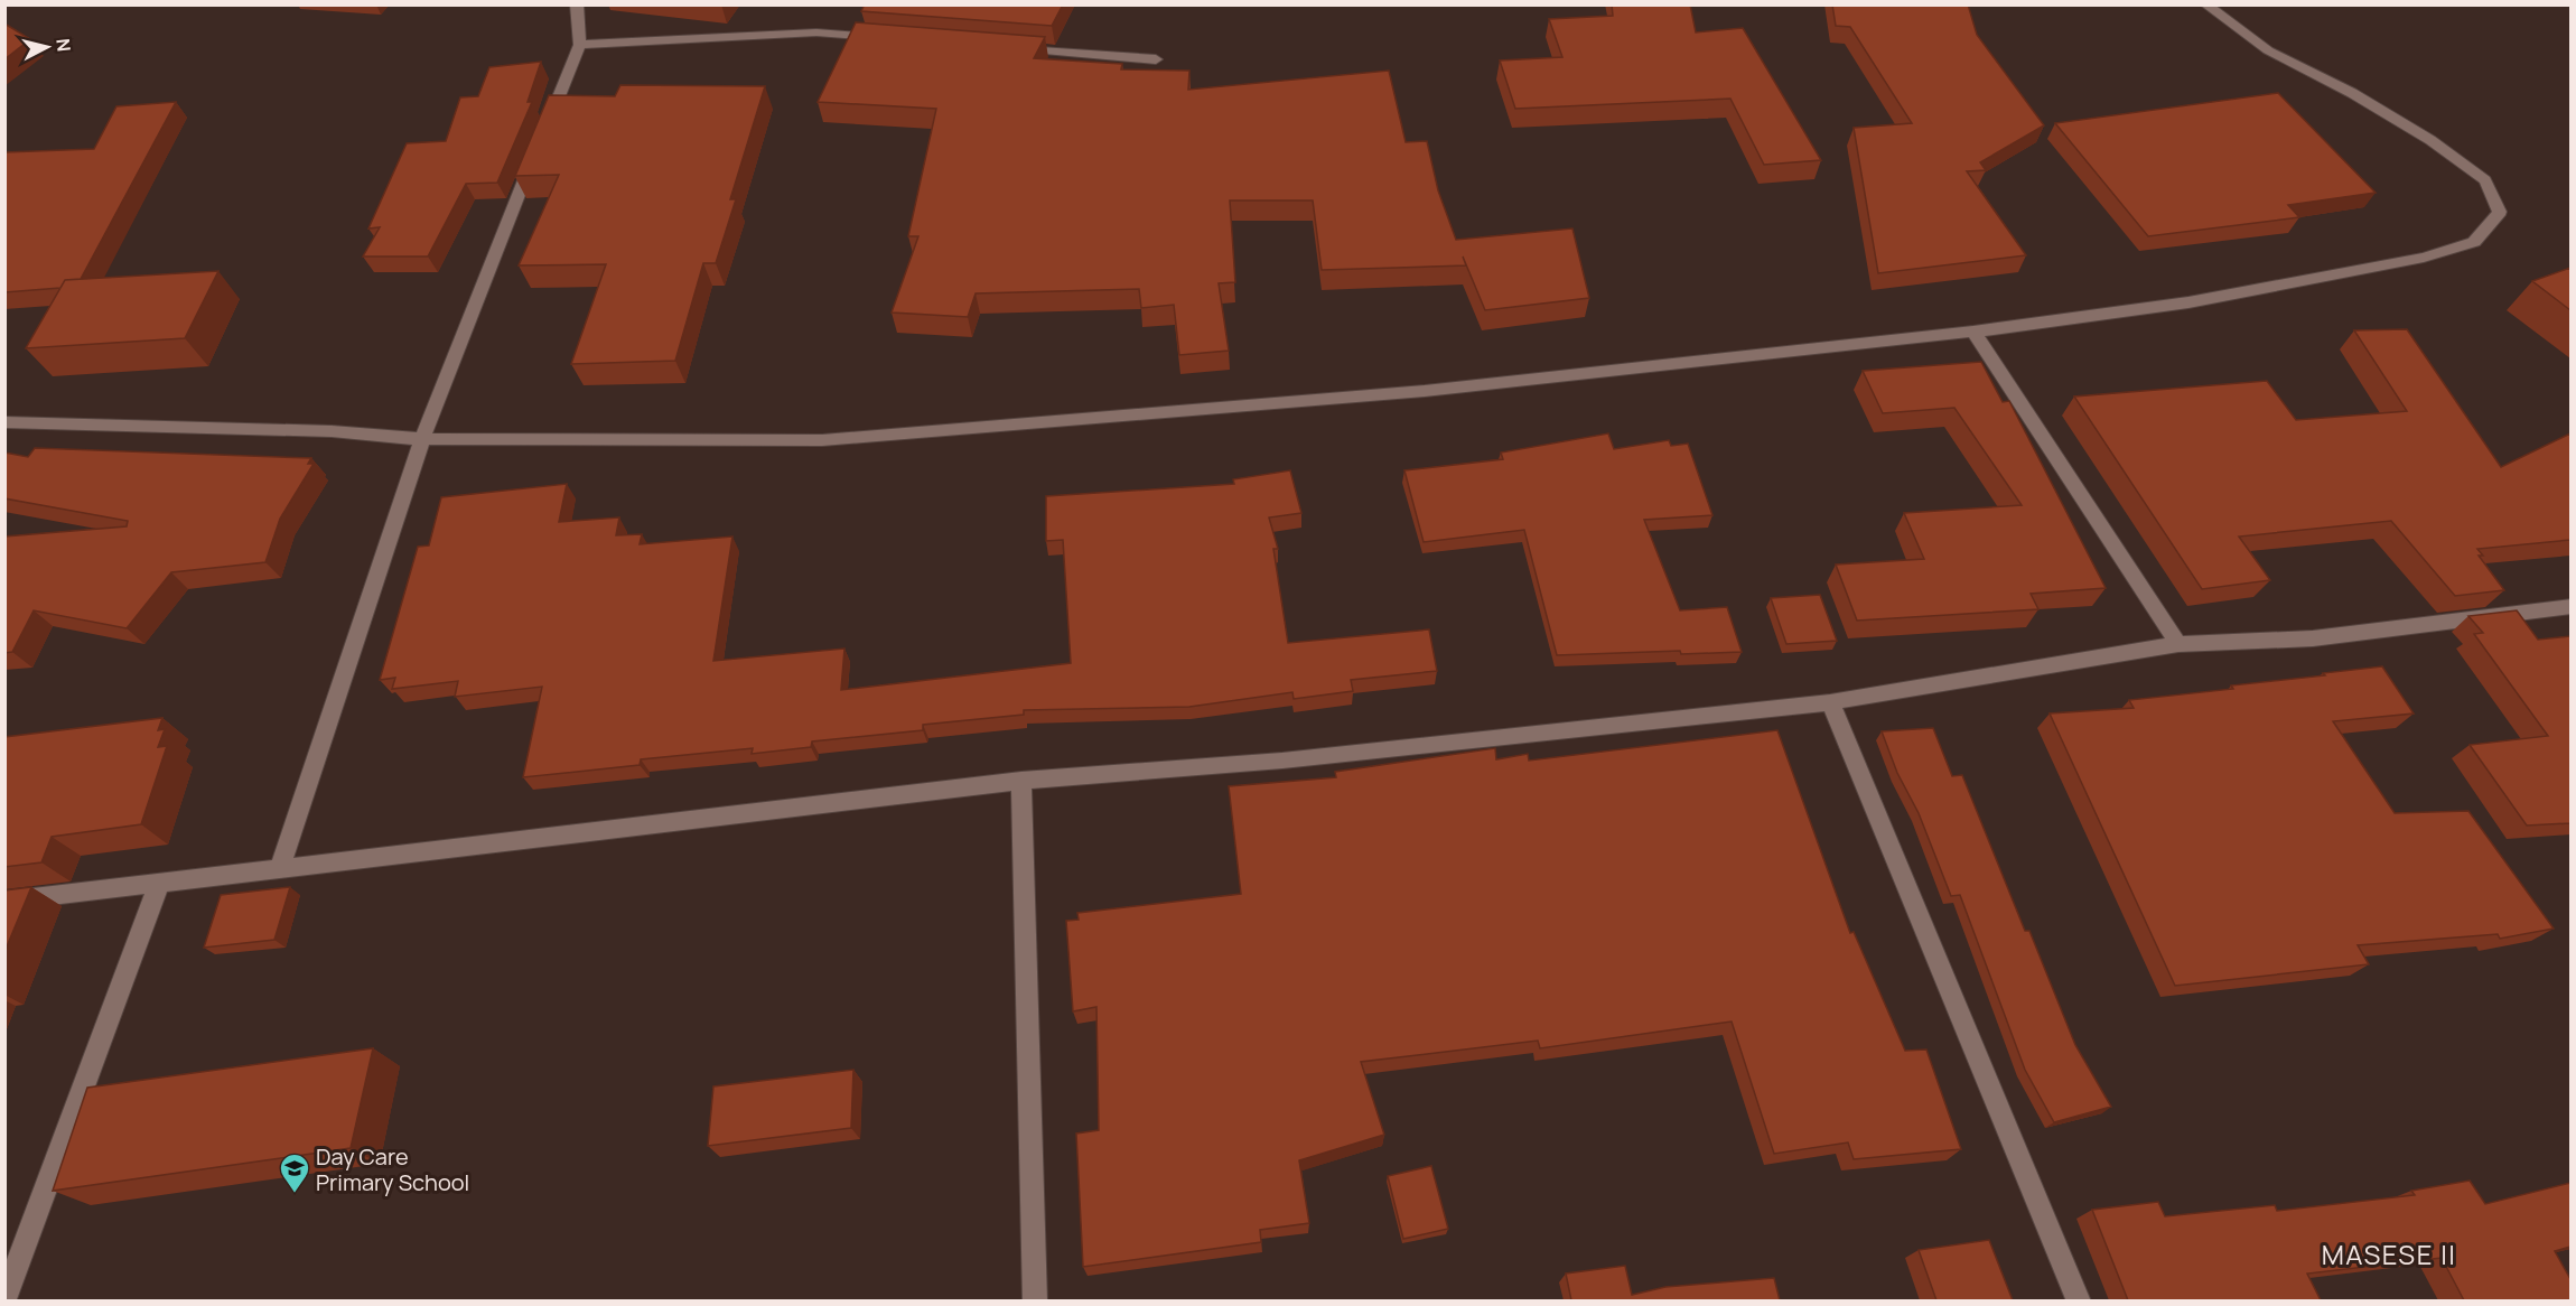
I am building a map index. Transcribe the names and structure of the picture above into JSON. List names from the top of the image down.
{
  "districts": ["MASESE II"],
  "places": {
    "school or university": ["Day Care Primary School"]
  },
  "north": "right"
}
